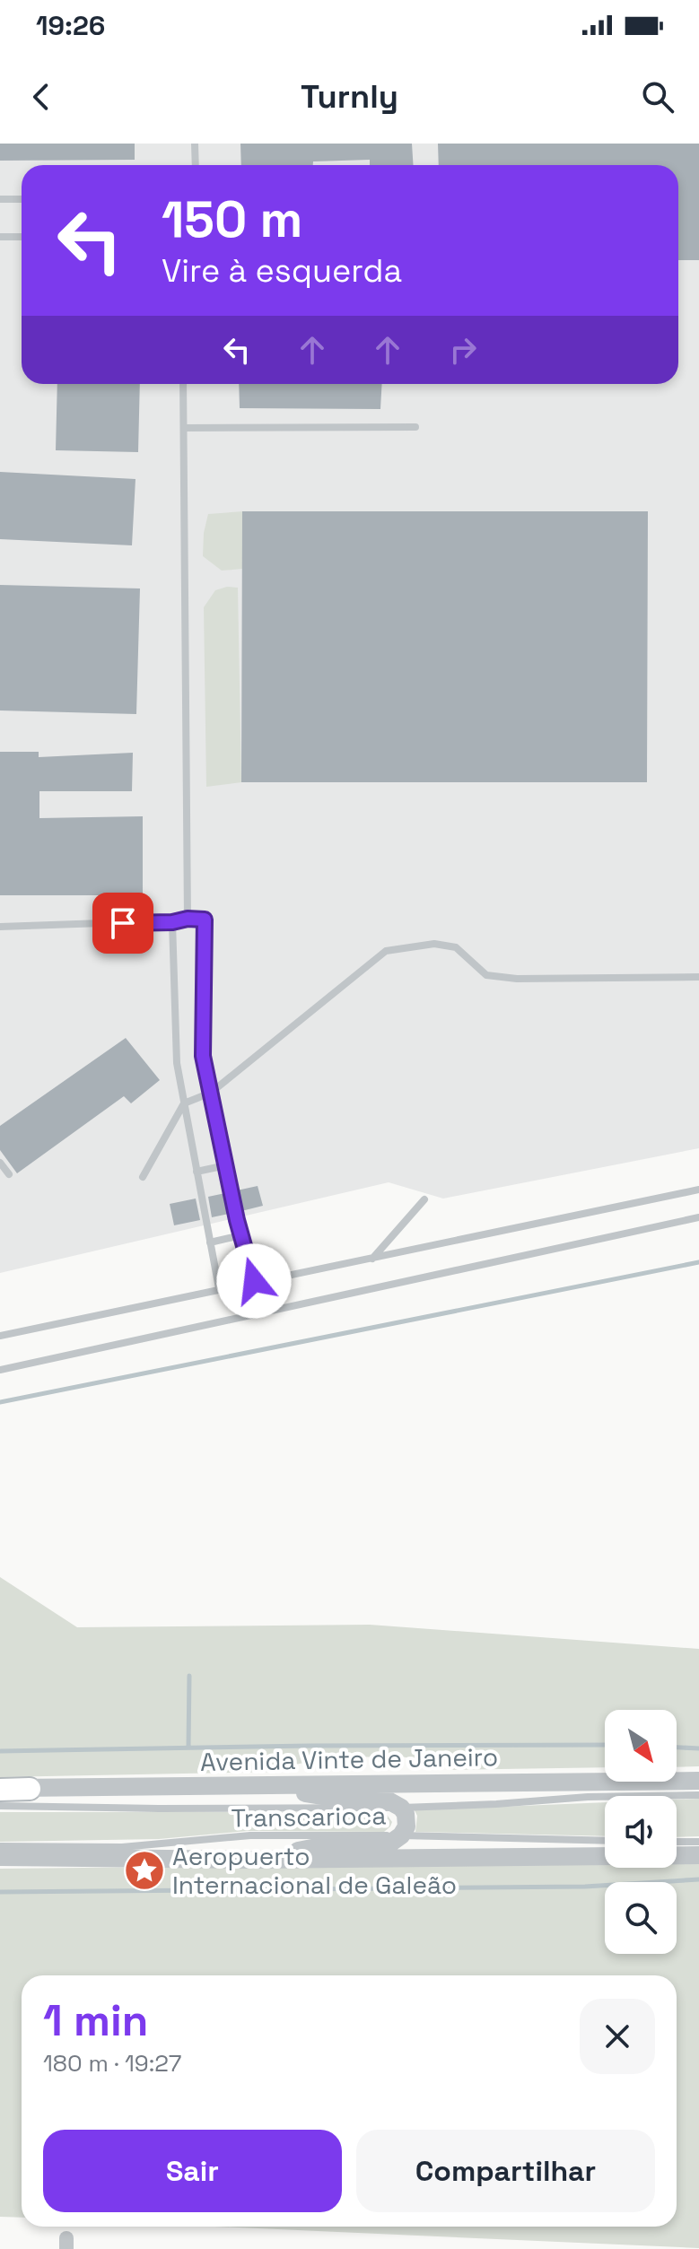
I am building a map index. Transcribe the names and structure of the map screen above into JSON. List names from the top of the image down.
{
  "streets": {
    "street": ["Avenida Vinte de Janeiro"],
    "lane": ["Transcarioca"]
  },
  "places": {
    "place": ["Aeropuerto Internacional de Galeão"]
  },
  "north": "bottom right",
  "page": {
    "status": "19:26",
    "header": "Turnly",
    "turn": ["150 m", "Vire à esquerda"],
    "heading": ["1 min", "180 m · 19:27"],
    "buttons": ["Sair", "Compartilhar"]
  }
}
